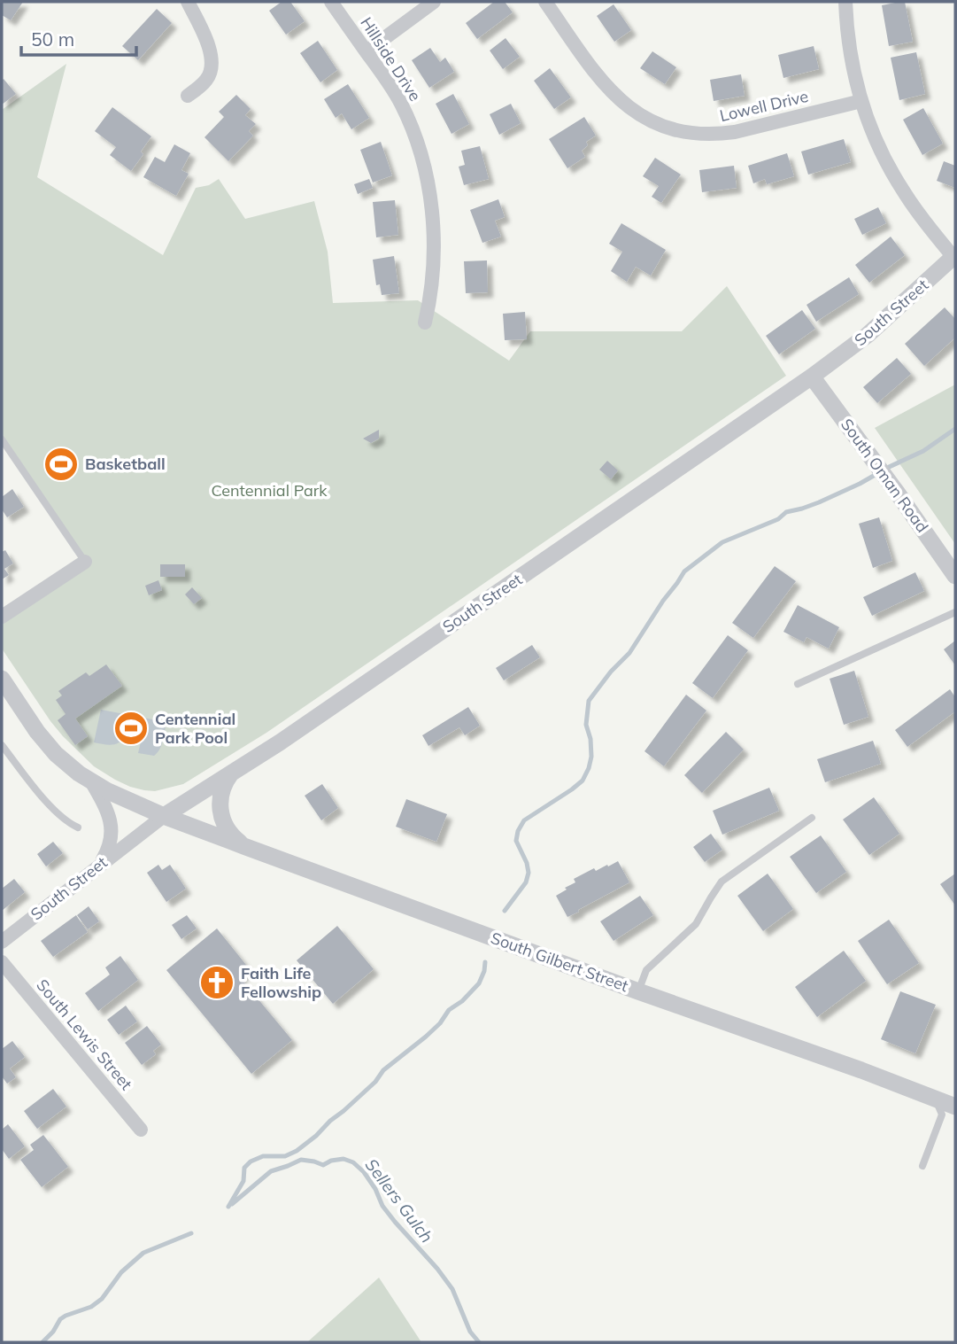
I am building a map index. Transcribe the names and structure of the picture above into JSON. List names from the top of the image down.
{
  "streets": {
    "street": [
      "Hillside Drive",
      "Lowell Drive",
      "South Street",
      "South Oman Road",
      "South Gilbert Street",
      "South Lewis Street"
    ]
  },
  "crossings": [
    ["South Street", "South Oman Road"],
    ["South Street", "South Gilbert Street"]
  ],
  "water": ["Sellers Gulch"],
  "parks": ["Centennial Park"],
  "places": {
    "sports": ["Basketball", "Centennial Park Pool"],
    "church": ["Faith Life Fellowship"]
  },
  "scale_bar": "50 m"
}
